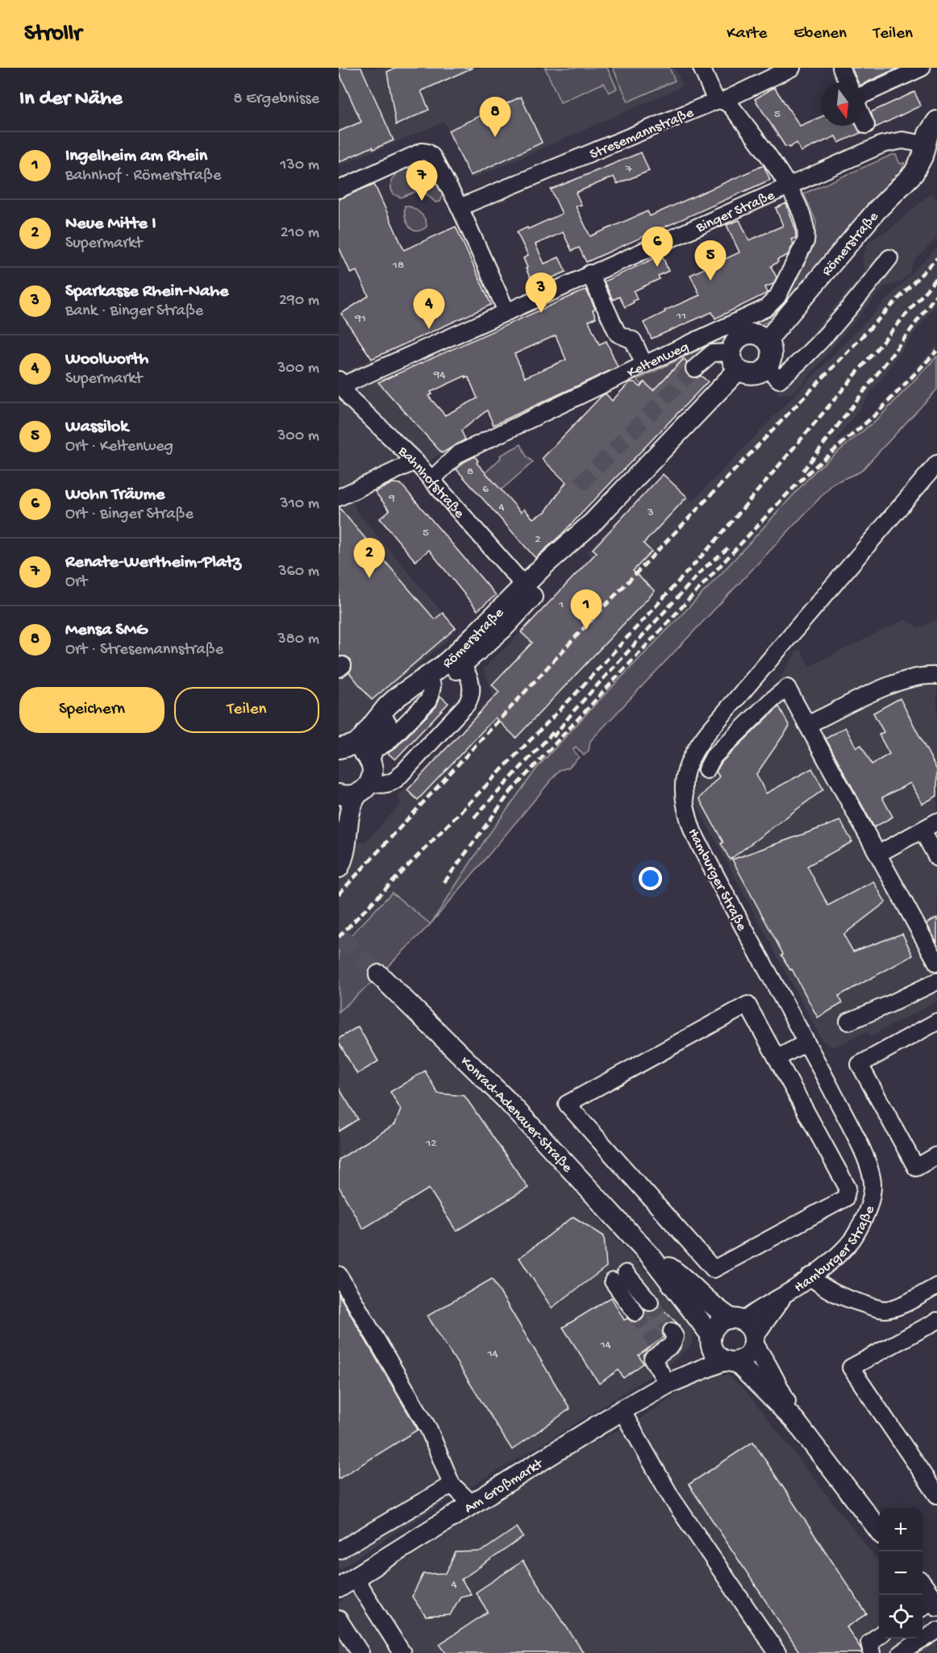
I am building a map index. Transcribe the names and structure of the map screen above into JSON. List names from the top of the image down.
{
  "streets": {
    "main road": ["Römerstraße", "Konrad-Adenauer-Straße", "Am Großmarkt"],
    "street": [
      "Stresemannstraße",
      "Binger Straße",
      "Keltenweg",
      "Bahnhofstraße",
      "Hamburger Straße"
    ]
  },
  "crossings": [
    ["Binger Straße", "Römerstraße"],
    ["Binger Straße", "Keltenweg"],
    ["Binger Straße", "Bahnhofstraße"],
    ["Römerstraße", "Bahnhofstraße"],
    ["Keltenweg", "Bahnhofstraße"],
    ["Hamburger Straße", "Konrad-Adenauer-Straße"],
    ["Hamburger Straße", "Am Großmarkt"],
    ["Konrad-Adenauer-Straße", "Am Großmarkt"]
  ],
  "house_numbers": [
    "5",
    "7",
    "18",
    "11",
    "91",
    "94",
    "8",
    "6",
    "9",
    "4",
    "3",
    "5",
    "2",
    "1",
    "12",
    "14",
    "14",
    "4"
  ],
  "north": "bottom",
  "page": {
    "header": "Strollr",
    "nav": ["Karte", "Ebenen", "Teilen"],
    "heading": ["In der Nähe", "8 Ergebnisse"],
    "pins": [
      "8",
      "7",
      "6",
      "5",
      "3",
      "4",
      "2",
      "1"
    ],
    "list": [
      {
        "mark": "1",
        "name": "Ingelheim am Rhein",
        "note": "Bahnhof · Römerstraße",
        "value": "130 m"
      },
      {
        "mark": "2",
        "name": "Neue Mitte I",
        "note": "Supermarkt",
        "value": "210 m"
      },
      {
        "mark": "3",
        "name": "Sparkasse Rhein-Nahe",
        "note": "Bank · Binger Straße",
        "value": "290 m"
      },
      {
        "mark": "4",
        "name": "Woolworth",
        "note": "Supermarkt",
        "value": "300 m"
      },
      {
        "mark": "5",
        "name": "Wassilok",
        "note": "Ort · Keltenweg",
        "value": "300 m"
      },
      {
        "mark": "6",
        "name": "Wohn Träume",
        "note": "Ort · Binger Straße",
        "value": "310 m"
      },
      {
        "mark": "7",
        "name": "Renate-Wertheim-Platz",
        "note": "Ort",
        "value": "360 m"
      },
      {
        "mark": "8",
        "name": "Mensa SMG",
        "note": "Ort · Stresemannstraße",
        "value": "380 m"
      }
    ],
    "buttons": ["Speichern", "Teilen"],
    "map_buttons": ["+", "−"]
  }
}
